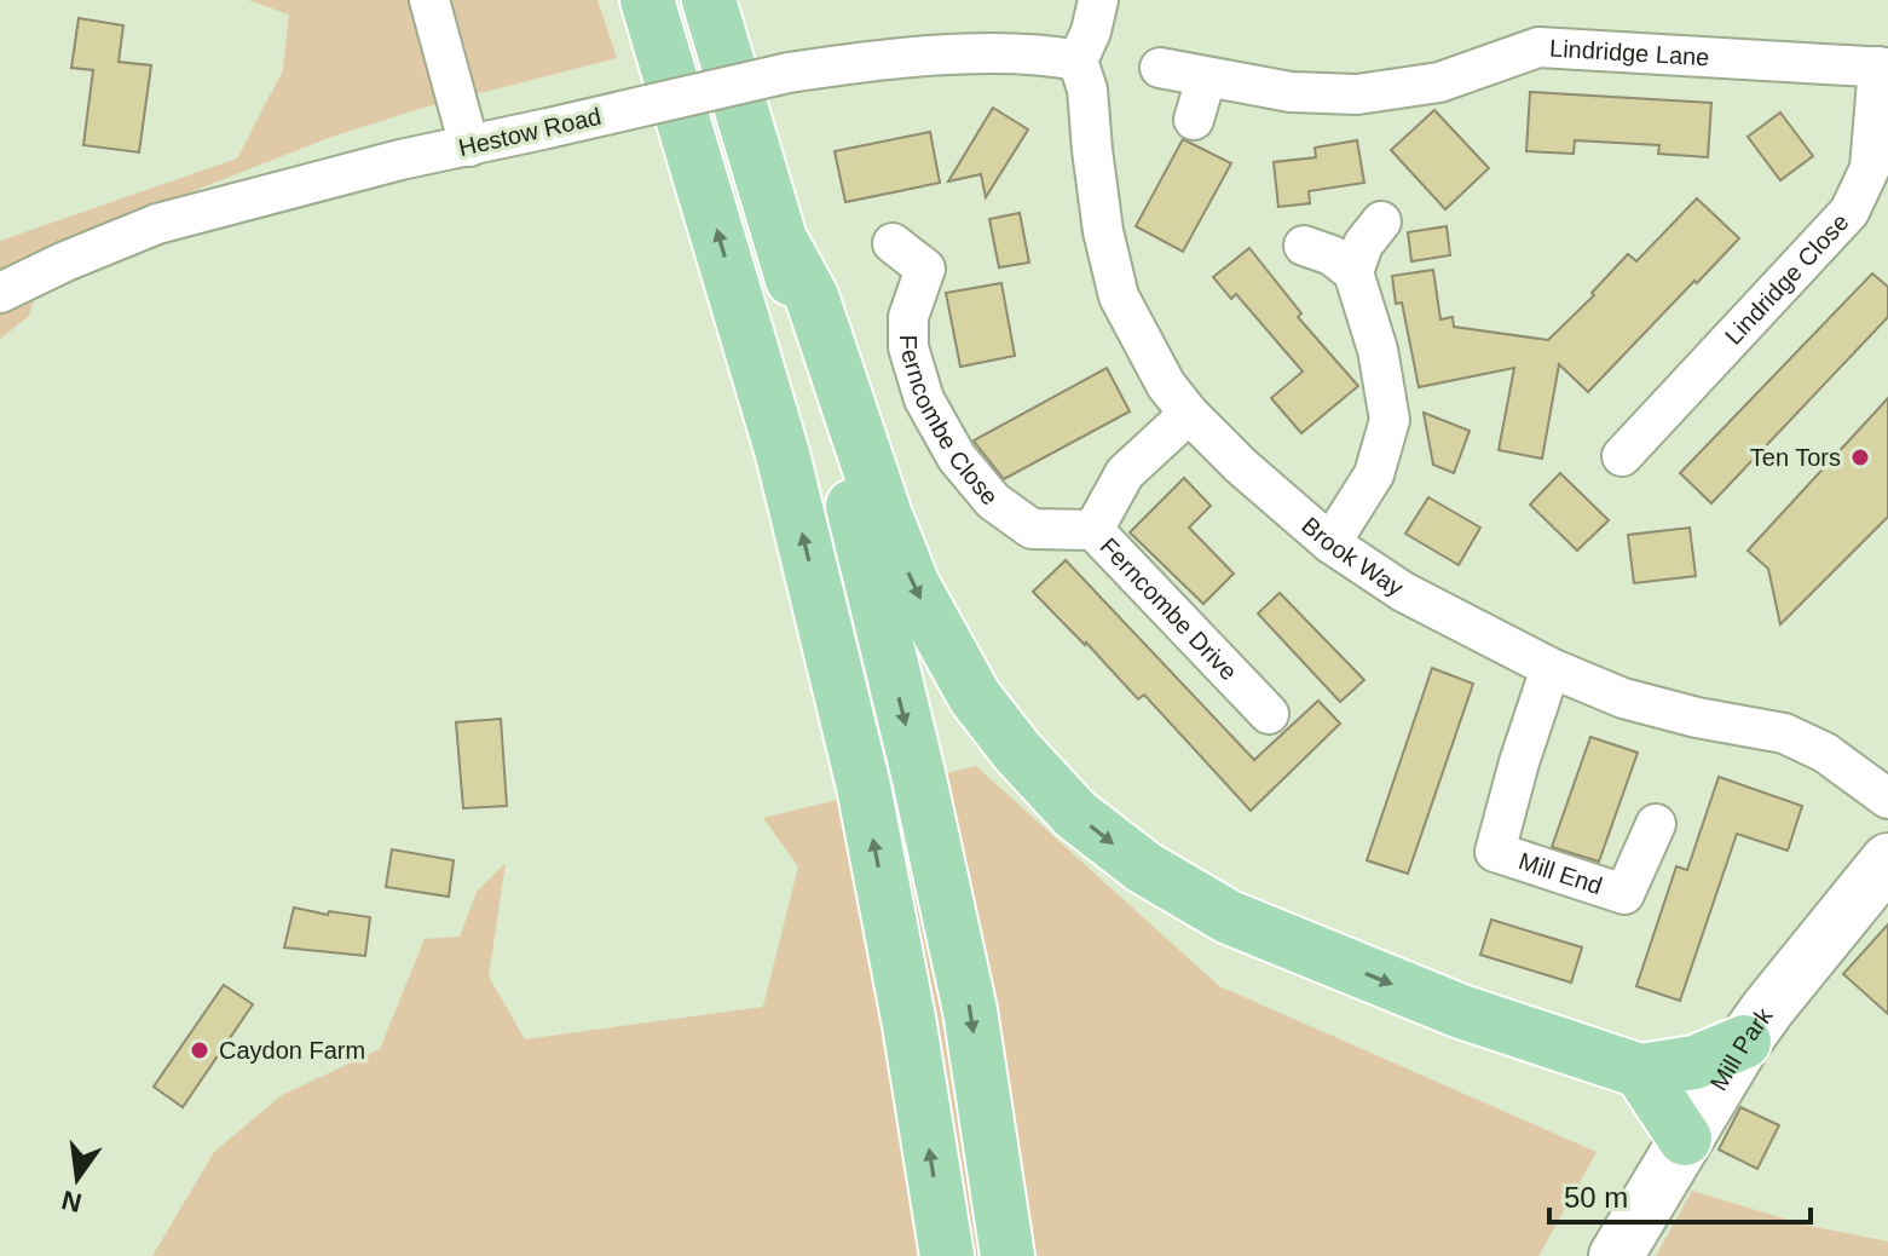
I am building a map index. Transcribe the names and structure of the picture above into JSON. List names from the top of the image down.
{
  "streets": {
    "main road": ["Mill Park"],
    "street": [
      "Lindridge Lane",
      "Hestow Road",
      "Lindridge Close",
      "Ferncombe Close",
      "Brook Way",
      "Ferncombe Drive",
      "Mill End"
    ]
  },
  "crossings": [
    ["Lindridge Lane", "Lindridge Close"],
    ["Hestow Road", "Brook Way"],
    ["Ferncombe Close", "Ferncombe Drive"],
    ["Brook Way", "Ferncombe Drive"],
    ["Brook Way", "Mill End"]
  ],
  "places": ["Ten Tors", "Caydon Farm"],
  "scale_bar": "50 m",
  "north": "bottom"
}
